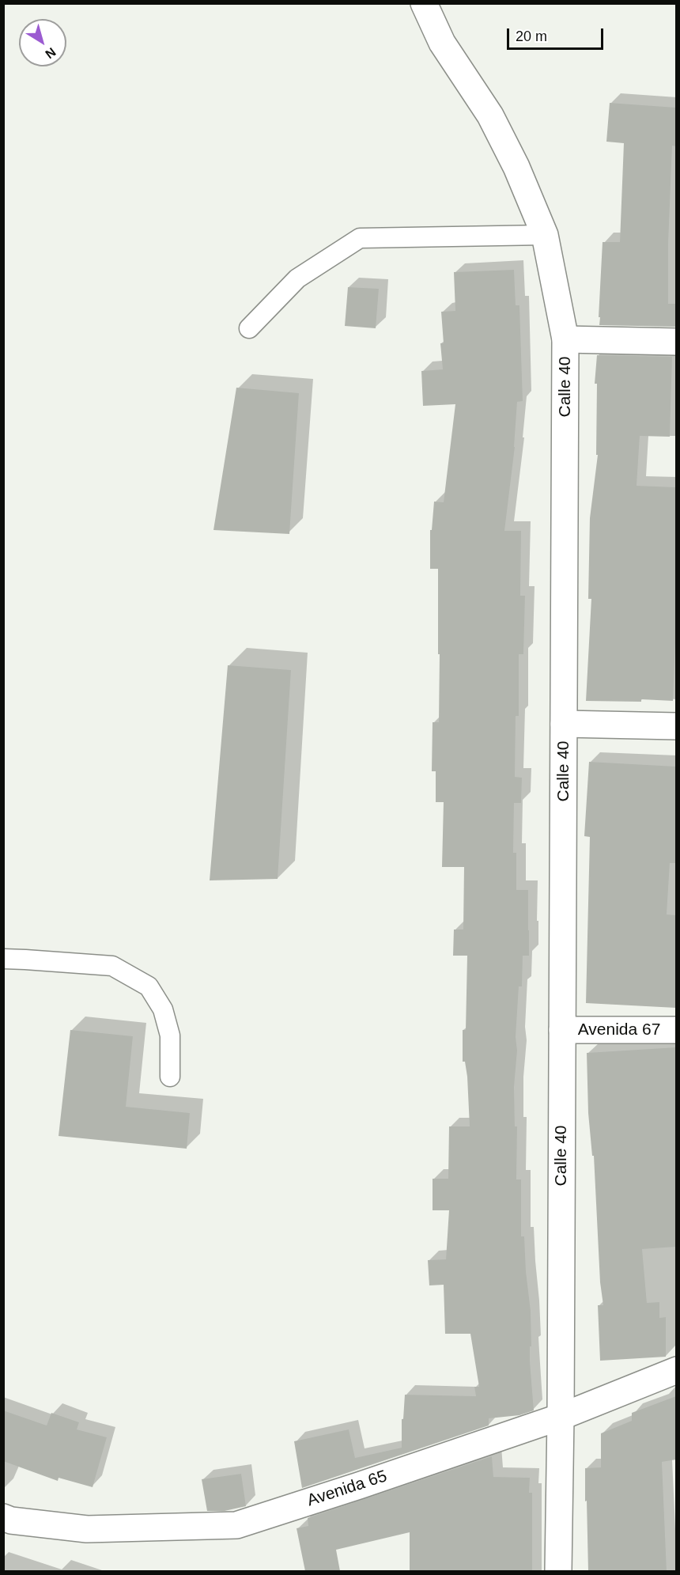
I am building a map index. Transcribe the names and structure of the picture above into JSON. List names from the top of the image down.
{
  "streets": {
    "main road": ["Calle 40", "Avenida 67", "Avenida 65"]
  },
  "crossings": [
    ["Calle 40", "Avenida 67"],
    ["Calle 40", "Avenida 65"]
  ],
  "scale_bar": "20 m",
  "north": "bottom right"
}
